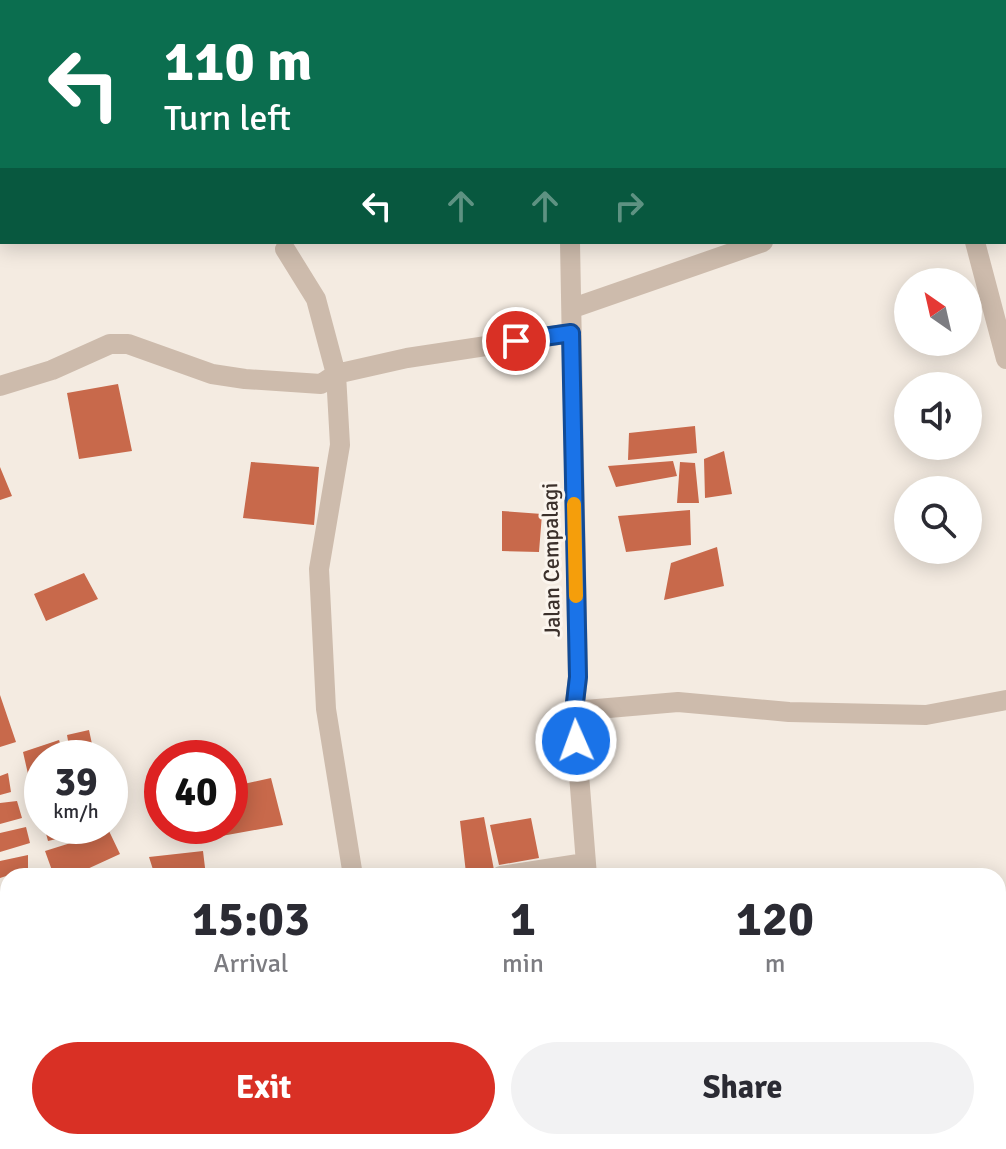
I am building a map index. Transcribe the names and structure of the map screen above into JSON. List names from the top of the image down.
{
  "streets": {
    "street": ["Jalan Cempalagi"]
  },
  "north": "top left",
  "page": {
    "turn": ["110 m", "Turn left"],
    "speed": "39 km/h",
    "limit": "40",
    "eta": [
      "15:03",
      "Arrival",
      "1",
      "min",
      "120",
      "m"
    ],
    "buttons": ["Exit", "Share"]
  }
}
